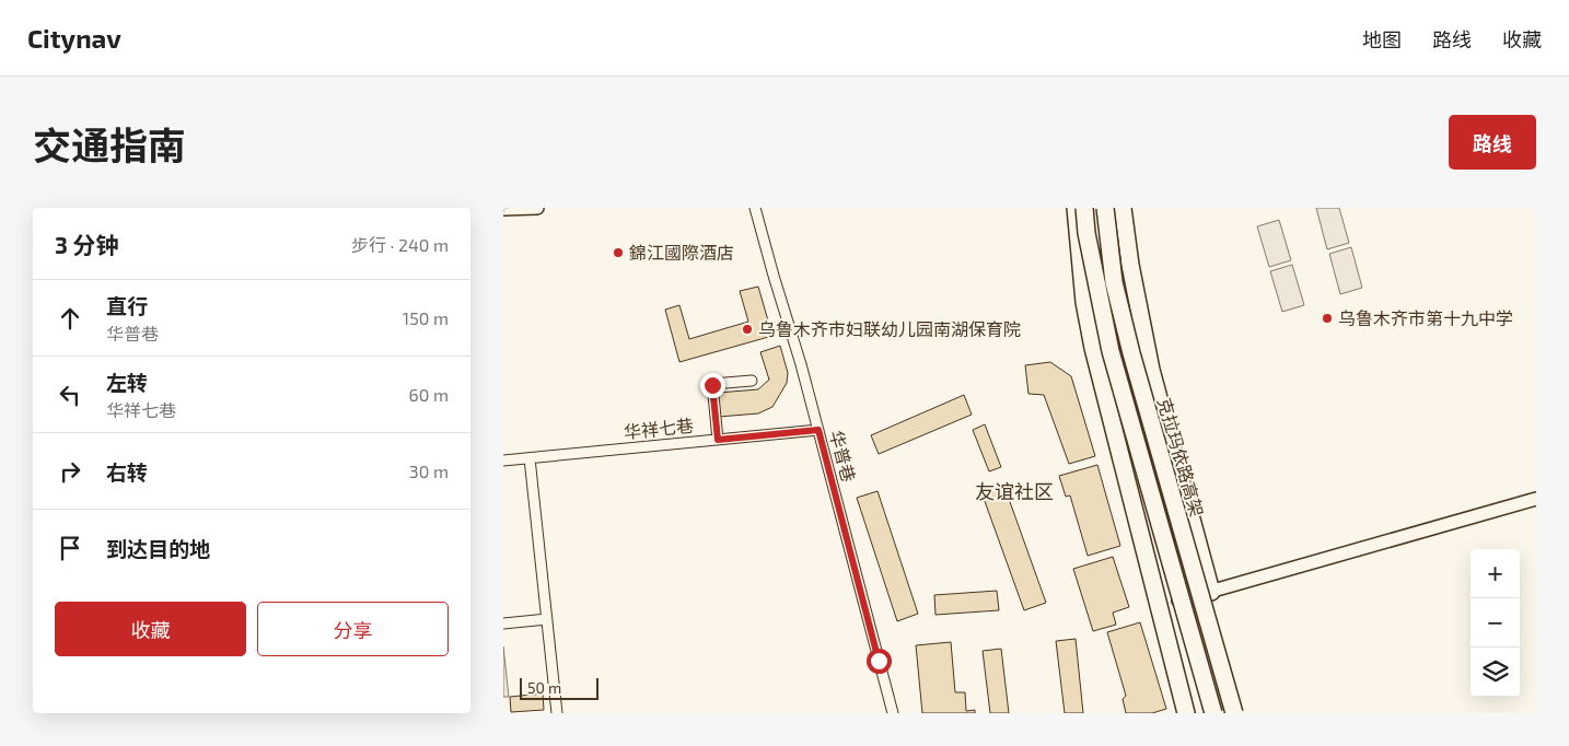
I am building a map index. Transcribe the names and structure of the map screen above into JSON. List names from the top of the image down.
{
  "streets": {
    "highway": ["克拉玛依路高架"],
    "street": ["华祥七巷", "华普巷"]
  },
  "crossings": [
    ["华祥七巷", "华普巷"]
  ],
  "districts": ["友谊社区"],
  "places": ["錦江國際酒店", "乌鲁木齐市第十九中学", "乌鲁木齐市妇联幼儿园南湖保育院"],
  "scale_bar": "50 m",
  "page": {
    "header": "Citynav",
    "nav": ["地图", "路线", "收藏"],
    "title": "交通指南",
    "buttons": [
      "路线",
      ["收藏", "分享"]
    ],
    "heading": ["3 分钟", "步行 · 240 m"],
    "list": [
      ["直行", "华普巷", "150 m"],
      ["左转", "华祥七巷", "60 m"],
      ["右转", "30 m"],
      "到达目的地"
    ],
    "map_buttons": ["+", "−"],
    "scale": "50 m"
  }
}
